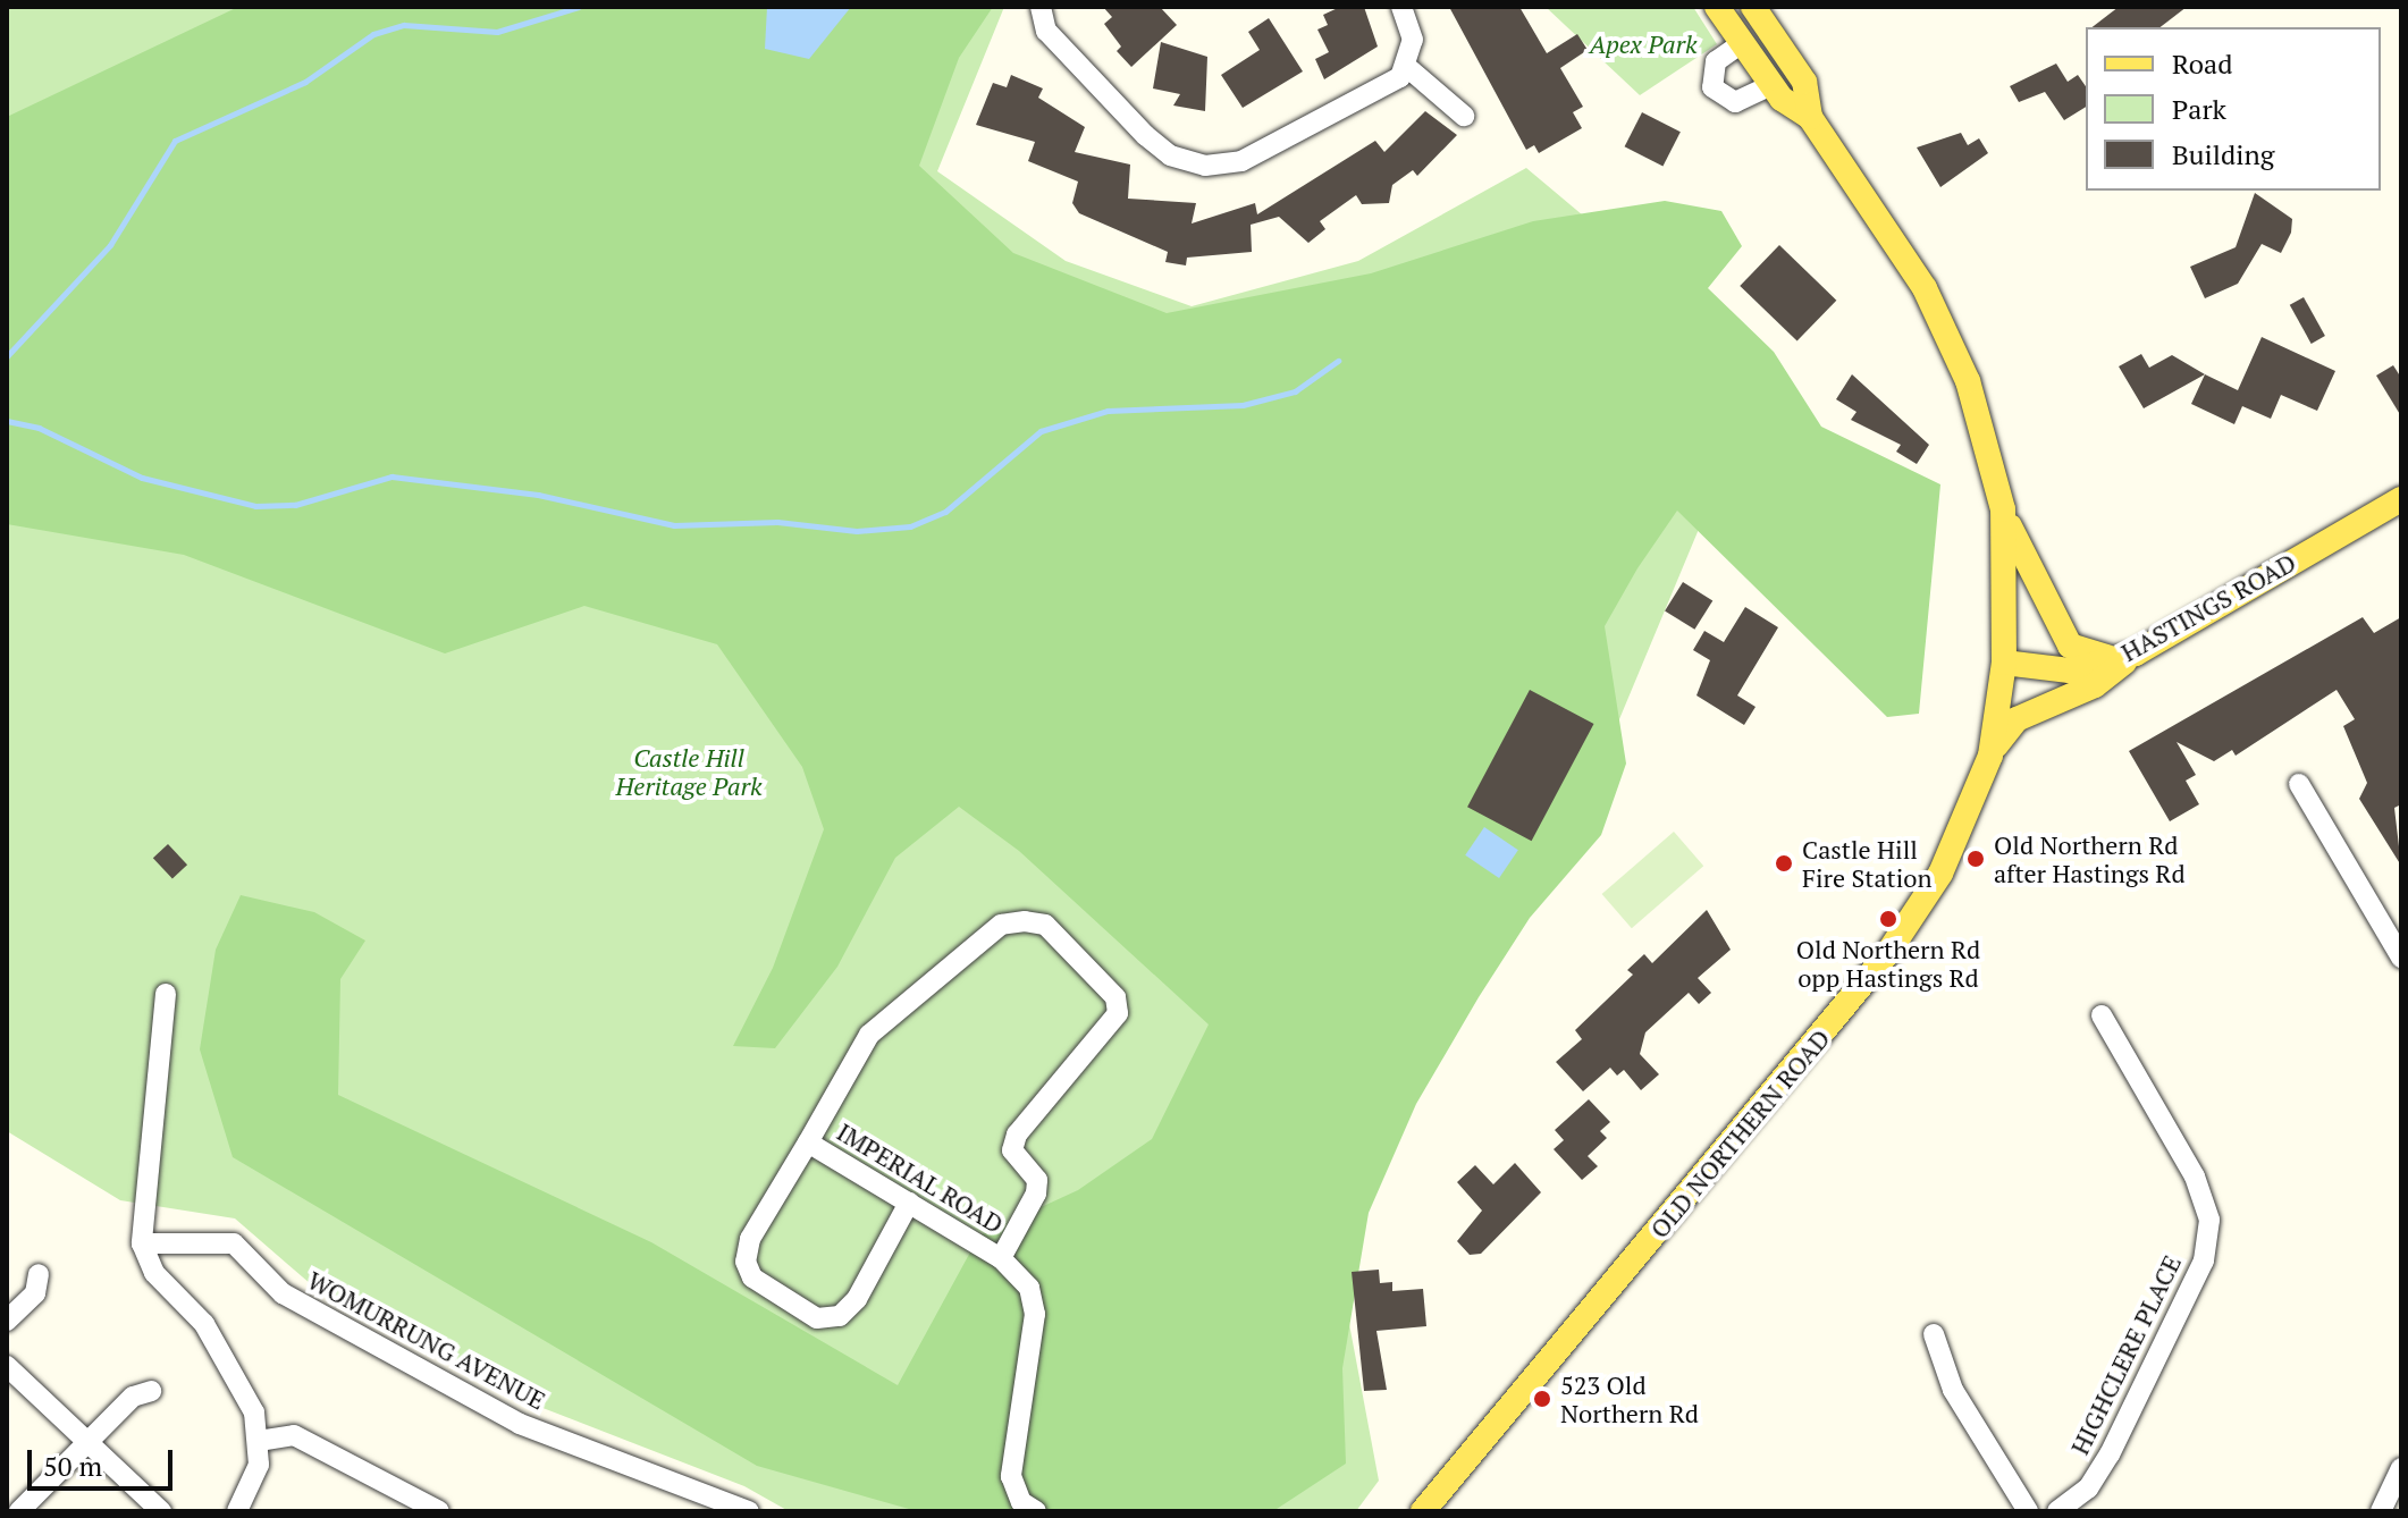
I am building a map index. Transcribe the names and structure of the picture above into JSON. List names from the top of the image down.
{
  "streets": {
    "main road": ["HASTINGS ROAD", "OLD NORTHERN ROAD"],
    "street": ["IMPERIAL ROAD", "WOMURRUNG AVENUE", "HIGHCLERE PLACE"]
  },
  "crossings": [
    ["HASTINGS ROAD", "OLD NORTHERN ROAD"]
  ],
  "parks": ["Apex Park", "Castle Hill Heritage Park"],
  "places": [
    "Old Northern Rd after Hastings Rd",
    "Castle Hill Fire Station",
    "Old Northern Rd opp Hastings Rd",
    "523 Old Northern Rd"
  ],
  "legend": ["Road", "Park", "Building"],
  "scale_bar": "50 m"
}
